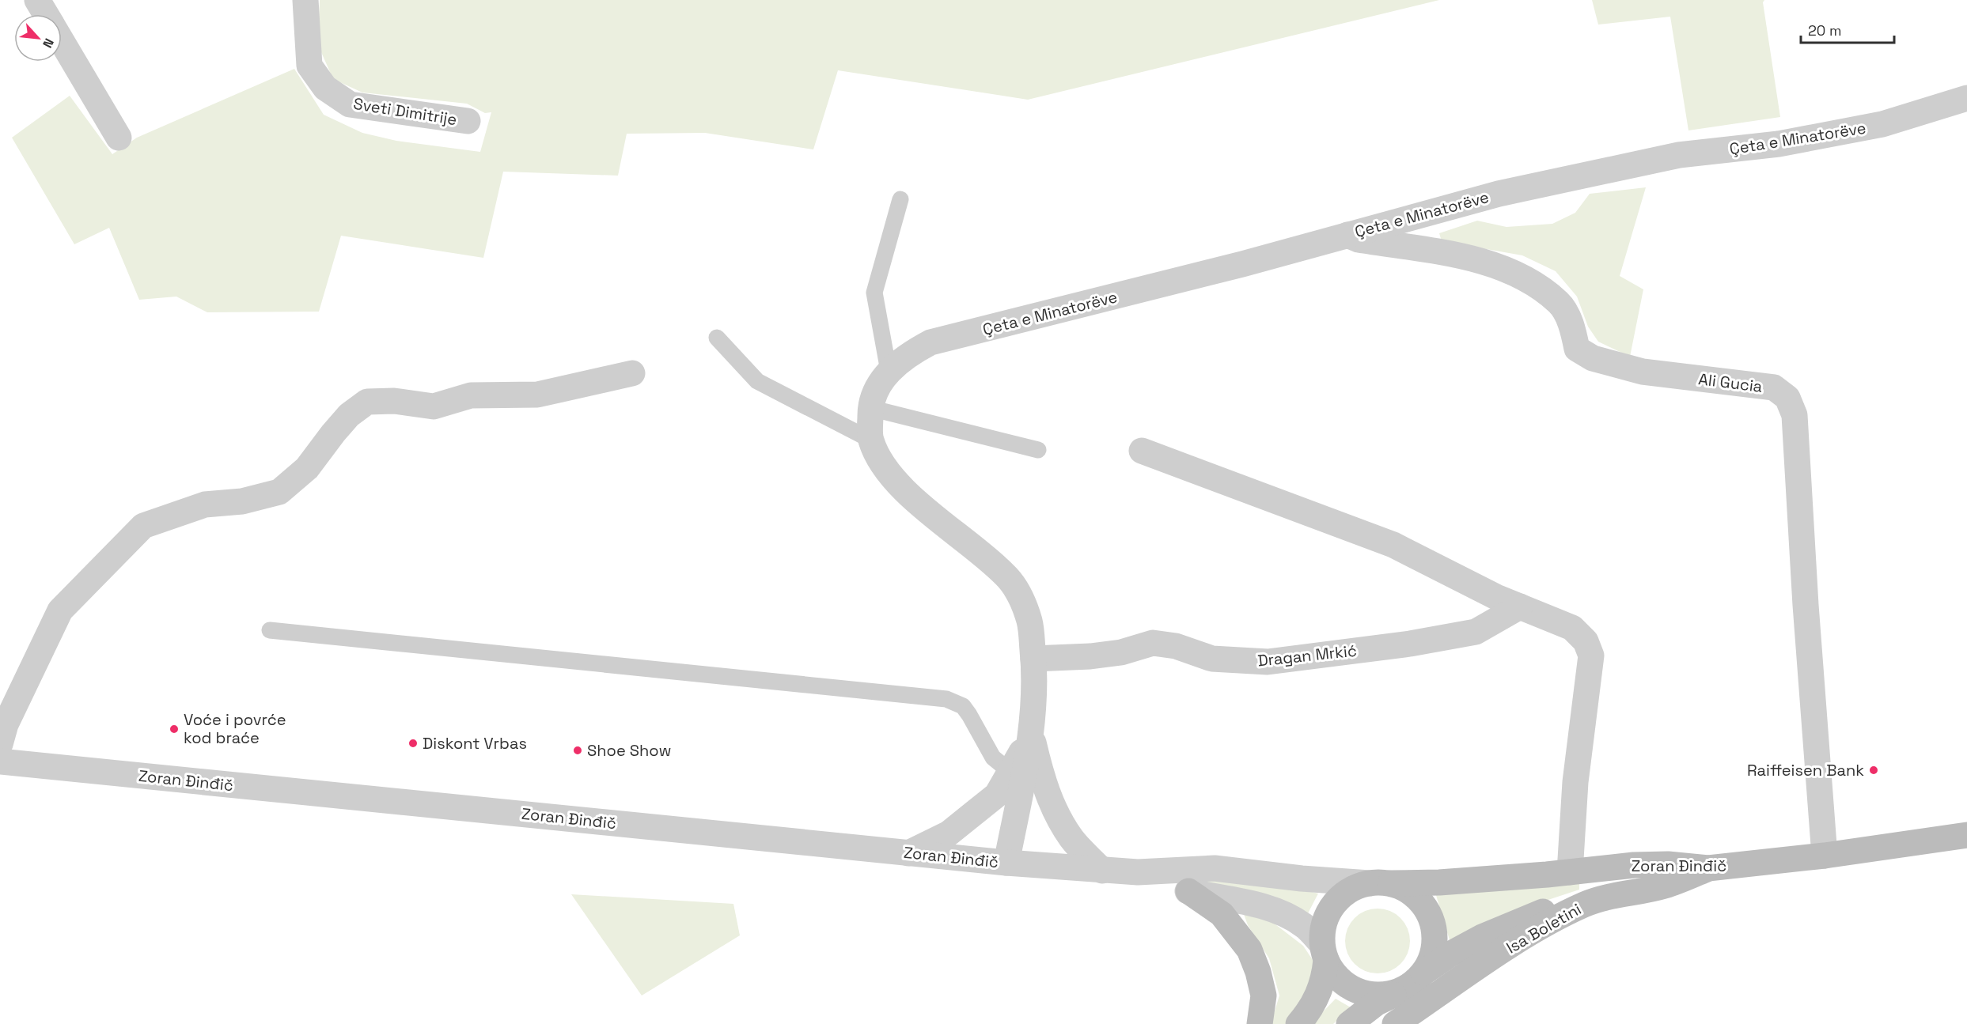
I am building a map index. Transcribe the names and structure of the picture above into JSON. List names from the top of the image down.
{
  "streets": {
    "main road": ["Zoran Đinđič", "Isa Boletini"],
    "street": [
      "Sveti Dimitrije",
      "Çeta e Minatorëve",
      "Ali Gucia",
      "Dragan Mrkić"
    ]
  },
  "crossings": [
    ["Çeta e Minatorëve", "Ali Gucia"],
    ["Çeta e Minatorëve", "Dragan Mrkić"],
    ["Çeta e Minatorëve", "Zoran Đinđič"],
    ["Ali Gucia", "Zoran Đinđič"],
    ["Zoran Đinđič", "Isa Boletini"]
  ],
  "places": [
    "Voće i povrće kod braće",
    "Diskont Vrbas",
    "Shoe Show",
    "Raiffeisen Bank"
  ],
  "scale_bar": "20 m",
  "north": "bottom right"
}
